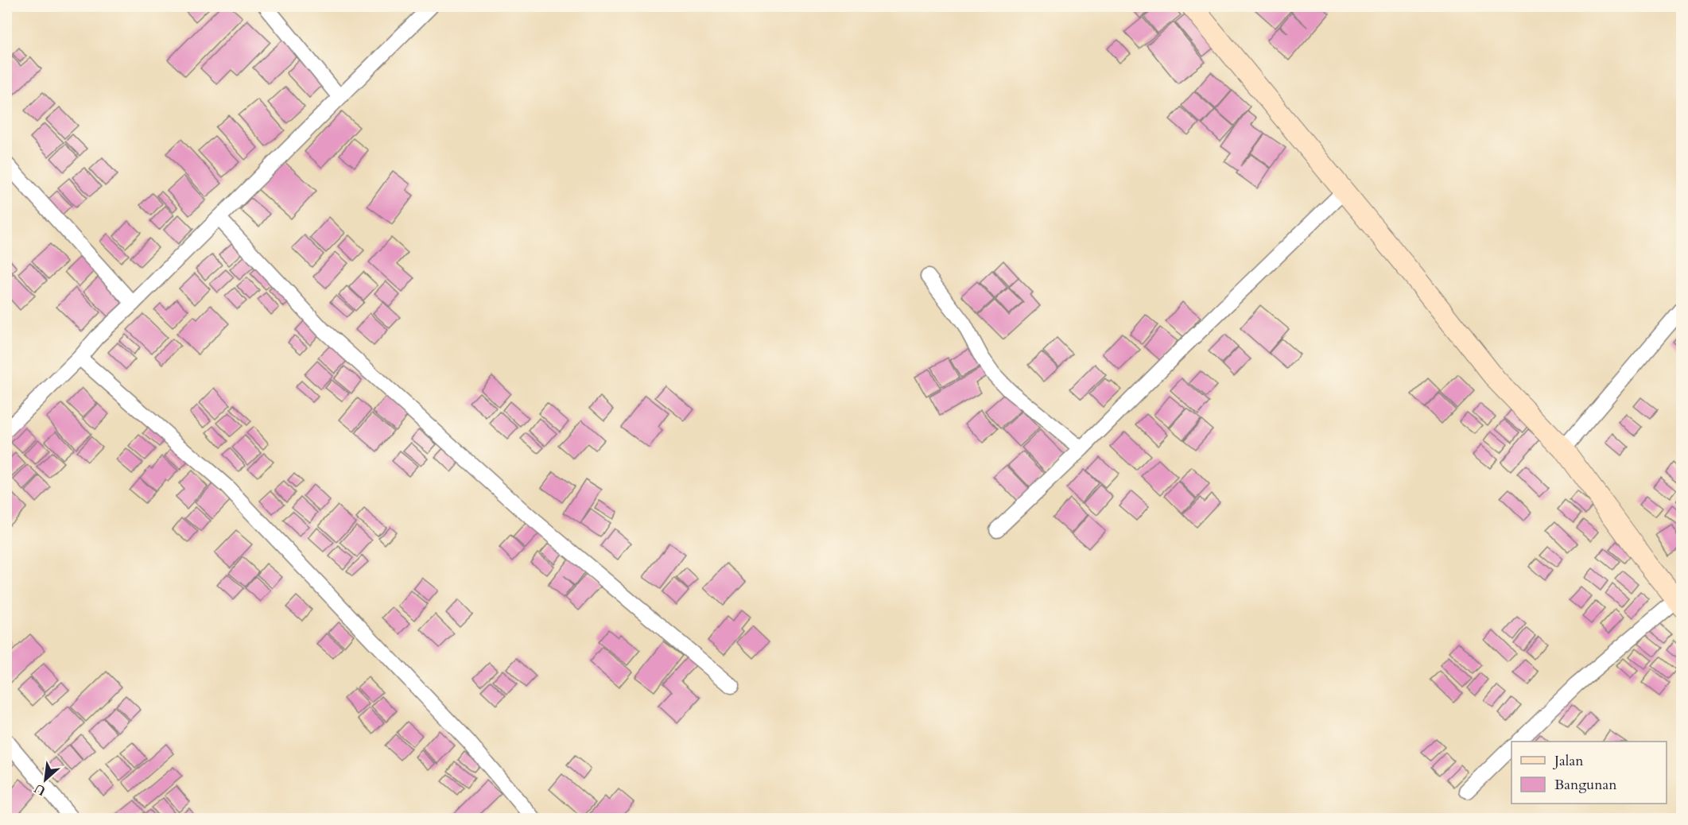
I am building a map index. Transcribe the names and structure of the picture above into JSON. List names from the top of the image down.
{
  "legend": ["Jalan", "Bangunan"],
  "north": "bottom left"
}
